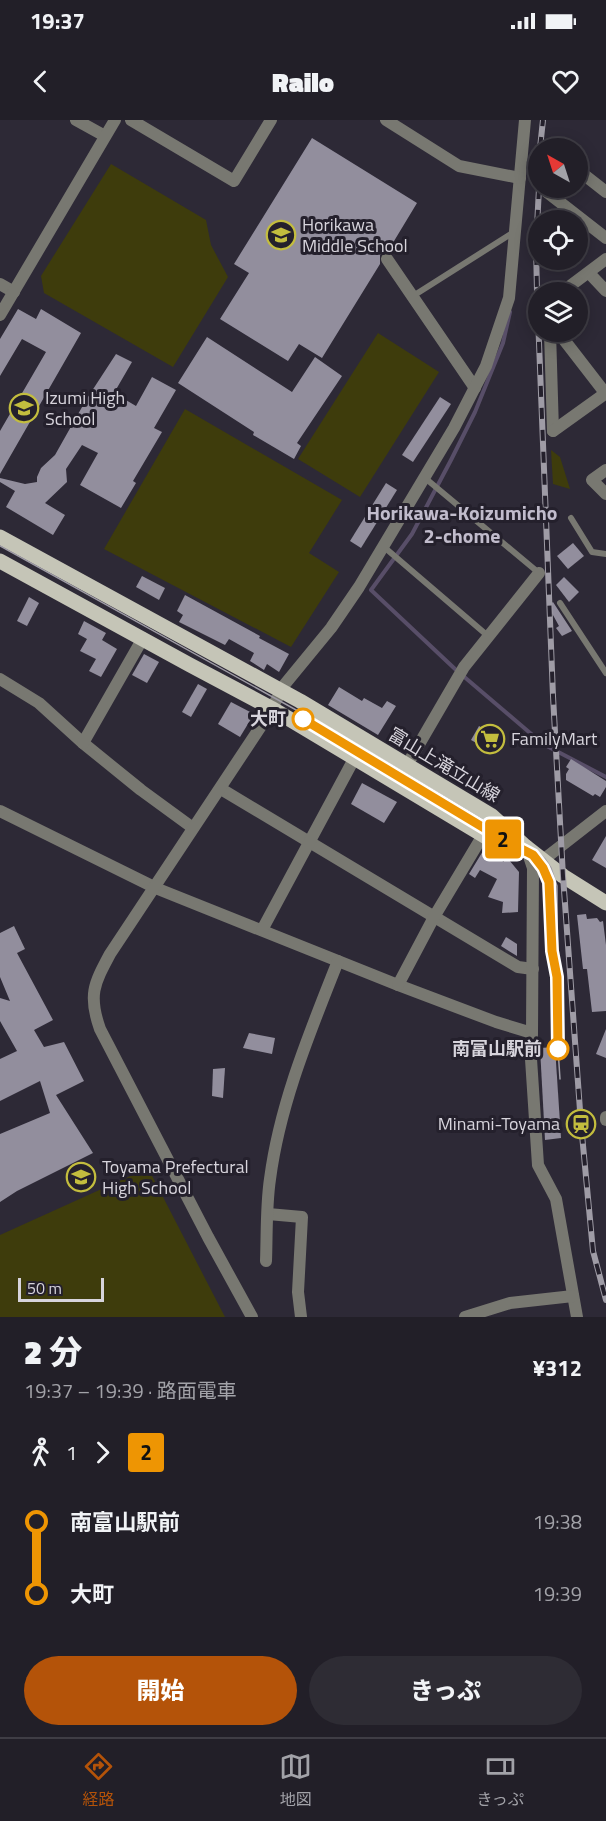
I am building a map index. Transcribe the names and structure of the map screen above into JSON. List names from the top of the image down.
{
  "streets": {
    "main road": ["富山上滝立山線"]
  },
  "districts": ["Horikawa-Koizumicho 2-chome"],
  "places": {
    "school or university": ["Horikawa Middle School", "Izumi High School", "Toyama Prefectural High School"],
    "other": ["大町", "南富山駅前"],
    "supermarket": ["FamilyMart"],
    "station": ["Minami-Toyama"]
  },
  "lines": ["tram line 2"],
  "scale_bar": "50 m",
  "north": "top left",
  "page": {
    "status": "19:37",
    "header": "Railo",
    "on_map": "2",
    "scale": "50 m",
    "heading": ["2 分", "19:37 – 19:39 · 路面電車", "¥312"],
    "legs": ["1", "2"],
    "list": [
      {
        "name": "南富山駅前",
        "value": "19:38"
      },
      {
        "name": "大町",
        "value": "19:39"
      }
    ],
    "buttons": ["開始", "きっぷ"],
    "tabs": ["経路", "地図", "きっぷ"]
  }
}
